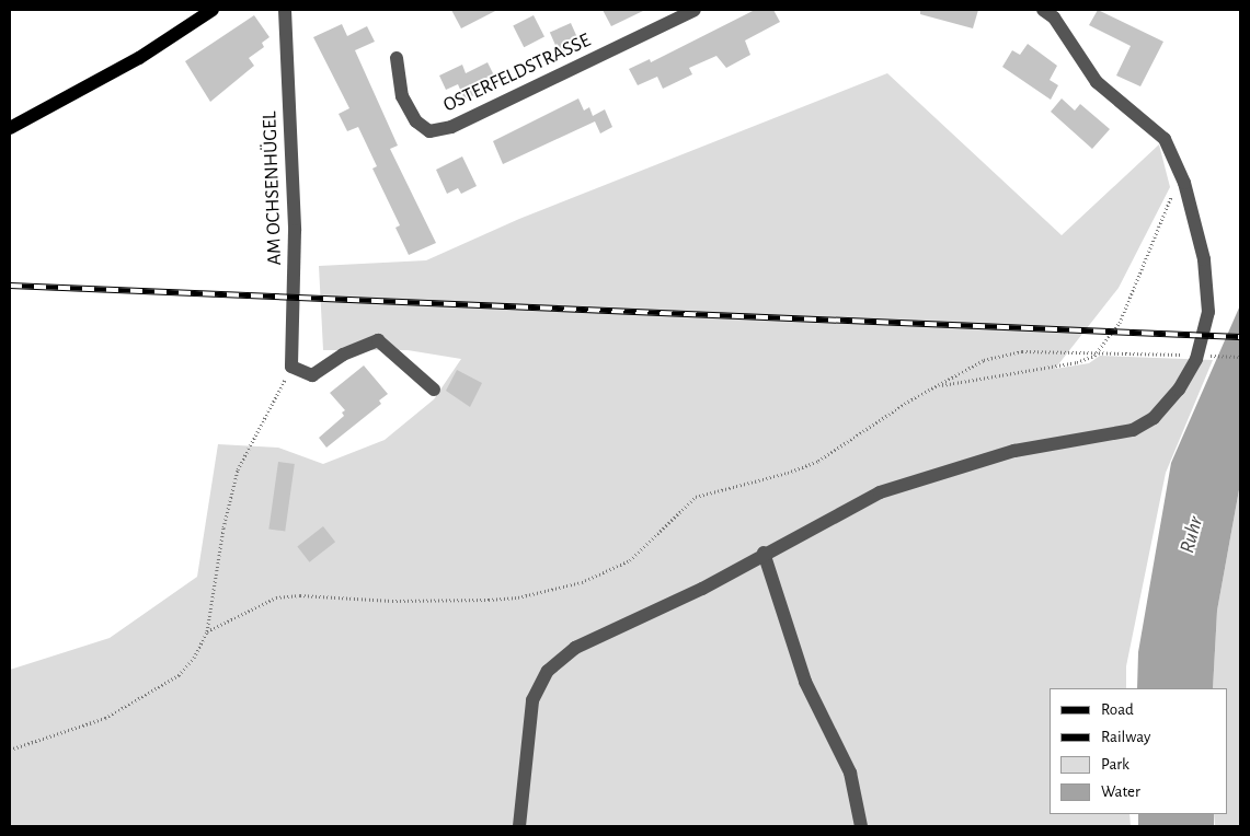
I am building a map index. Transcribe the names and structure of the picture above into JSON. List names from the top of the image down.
{
  "streets": {
    "street": ["OSTERFELDSTRASSE", "AM OCHSENHÜGEL"]
  },
  "water": ["Ruhr"],
  "legend": [
    "Road",
    "Railway",
    "Park",
    "Water"
  ]
}
